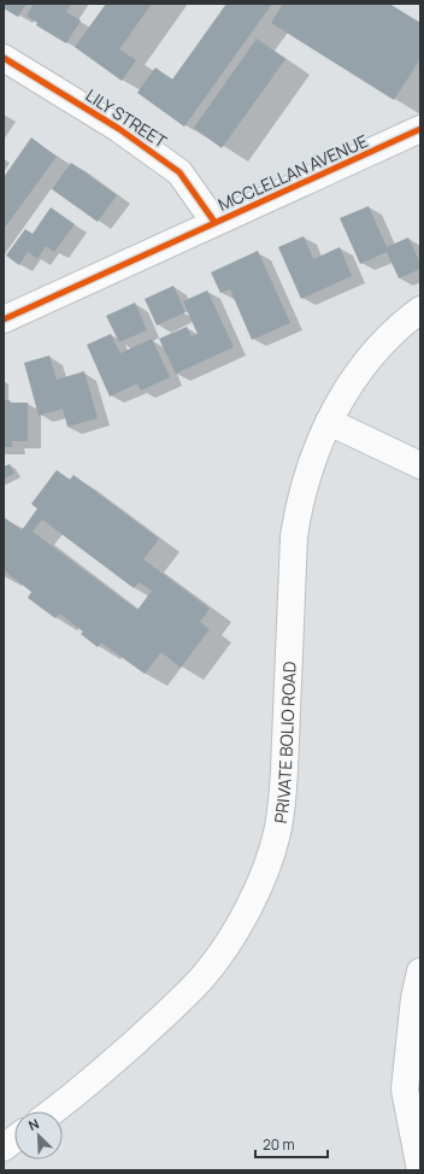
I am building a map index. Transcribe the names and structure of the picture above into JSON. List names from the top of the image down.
{
  "streets": {
    "street": ["LILY STREET", "MCCLELLAN AVENUE", "PRIVATE BOLIO ROAD"]
  },
  "crossings": [
    ["LILY STREET", "MCCLELLAN AVENUE"]
  ],
  "scale_bar": "20 m",
  "north": "top left"
}
